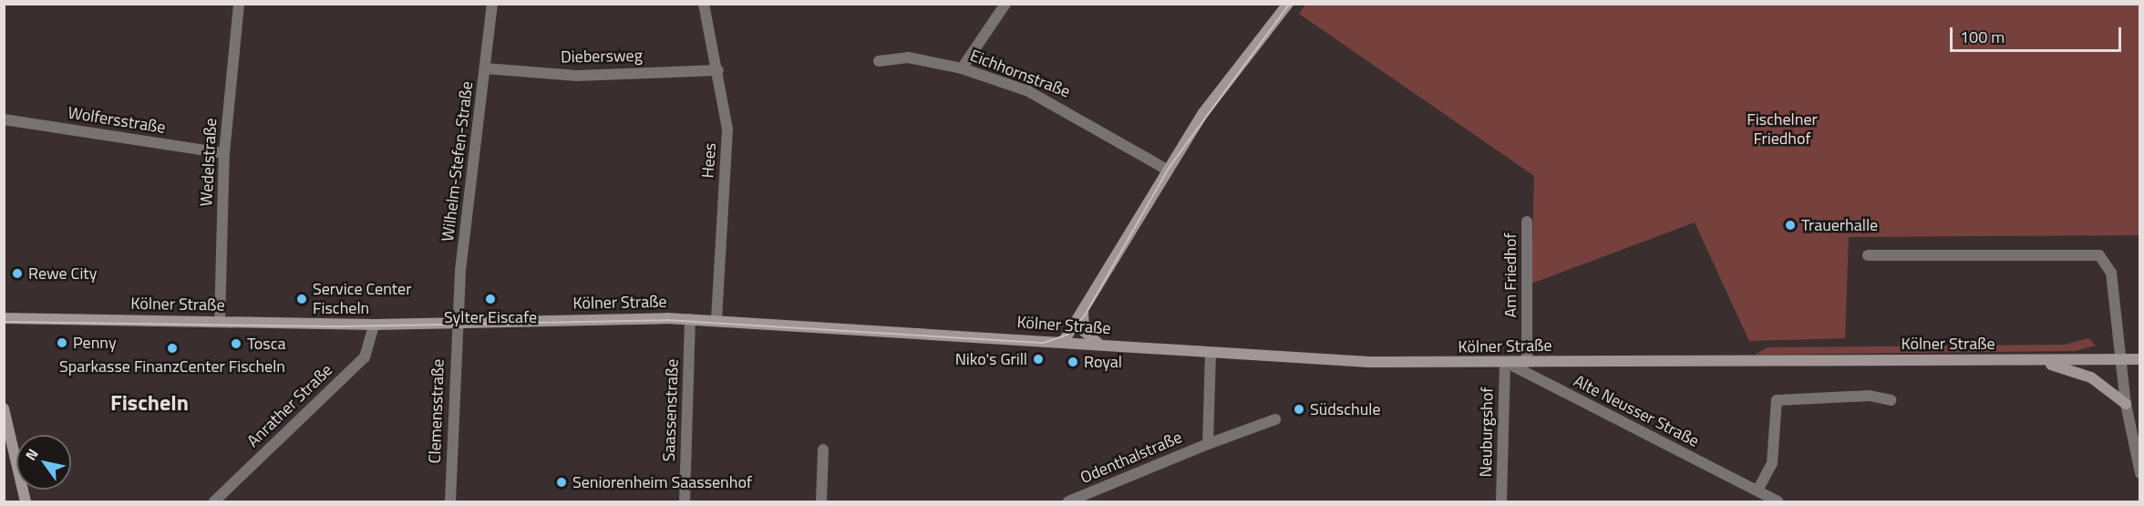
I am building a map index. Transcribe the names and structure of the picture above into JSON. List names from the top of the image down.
{
  "streets": {
    "main road": ["Kölner Straße"],
    "street": [
      "Diebersweg",
      "Eichhornstraße",
      "Wolfersstraße",
      "Hees",
      "Wilhelm-Stefen-Straße",
      "Wedelstraße",
      "Am Friedhof",
      "Anrather Straße",
      "Saassenstraße",
      "Clemensstraße",
      "Alte Neusser Straße",
      "Neuburgshof",
      "Odenthalstraße"
    ]
  },
  "crossings": [
    ["Diebersweg", "Hees"],
    ["Diebersweg", "Wilhelm-Stefen-Straße"],
    ["Wolfersstraße", "Wedelstraße"],
    ["Hees", "Kölner Straße"],
    ["Wilhelm-Stefen-Straße", "Kölner Straße"],
    ["Wilhelm-Stefen-Straße", "Clemensstraße"],
    ["Wedelstraße", "Kölner Straße"],
    ["Am Friedhof", "Kölner Straße"],
    ["Kölner Straße", "Anrather Straße"],
    ["Kölner Straße", "Saassenstraße"],
    ["Kölner Straße", "Clemensstraße"],
    ["Kölner Straße", "Alte Neusser Straße"],
    ["Kölner Straße", "Neuburgshof"],
    ["Kölner Straße", "Odenthalstraße"],
    ["Alte Neusser Straße", "Neuburgshof"]
  ],
  "districts": ["Fischeln"],
  "parks": ["Fischelner Friedhof"],
  "places": [
    "Trauerhalle",
    "Rewe City",
    "Service Center Fischeln",
    "Sylter Eiscafe",
    "Penny",
    "Tosca",
    "Sparkasse FinanzCenter Fischeln",
    "Niko's Grill",
    "Royal",
    "Südschule",
    "Seniorenheim Saassenhof"
  ],
  "scale_bar": "100 m",
  "north": "top left"
}
